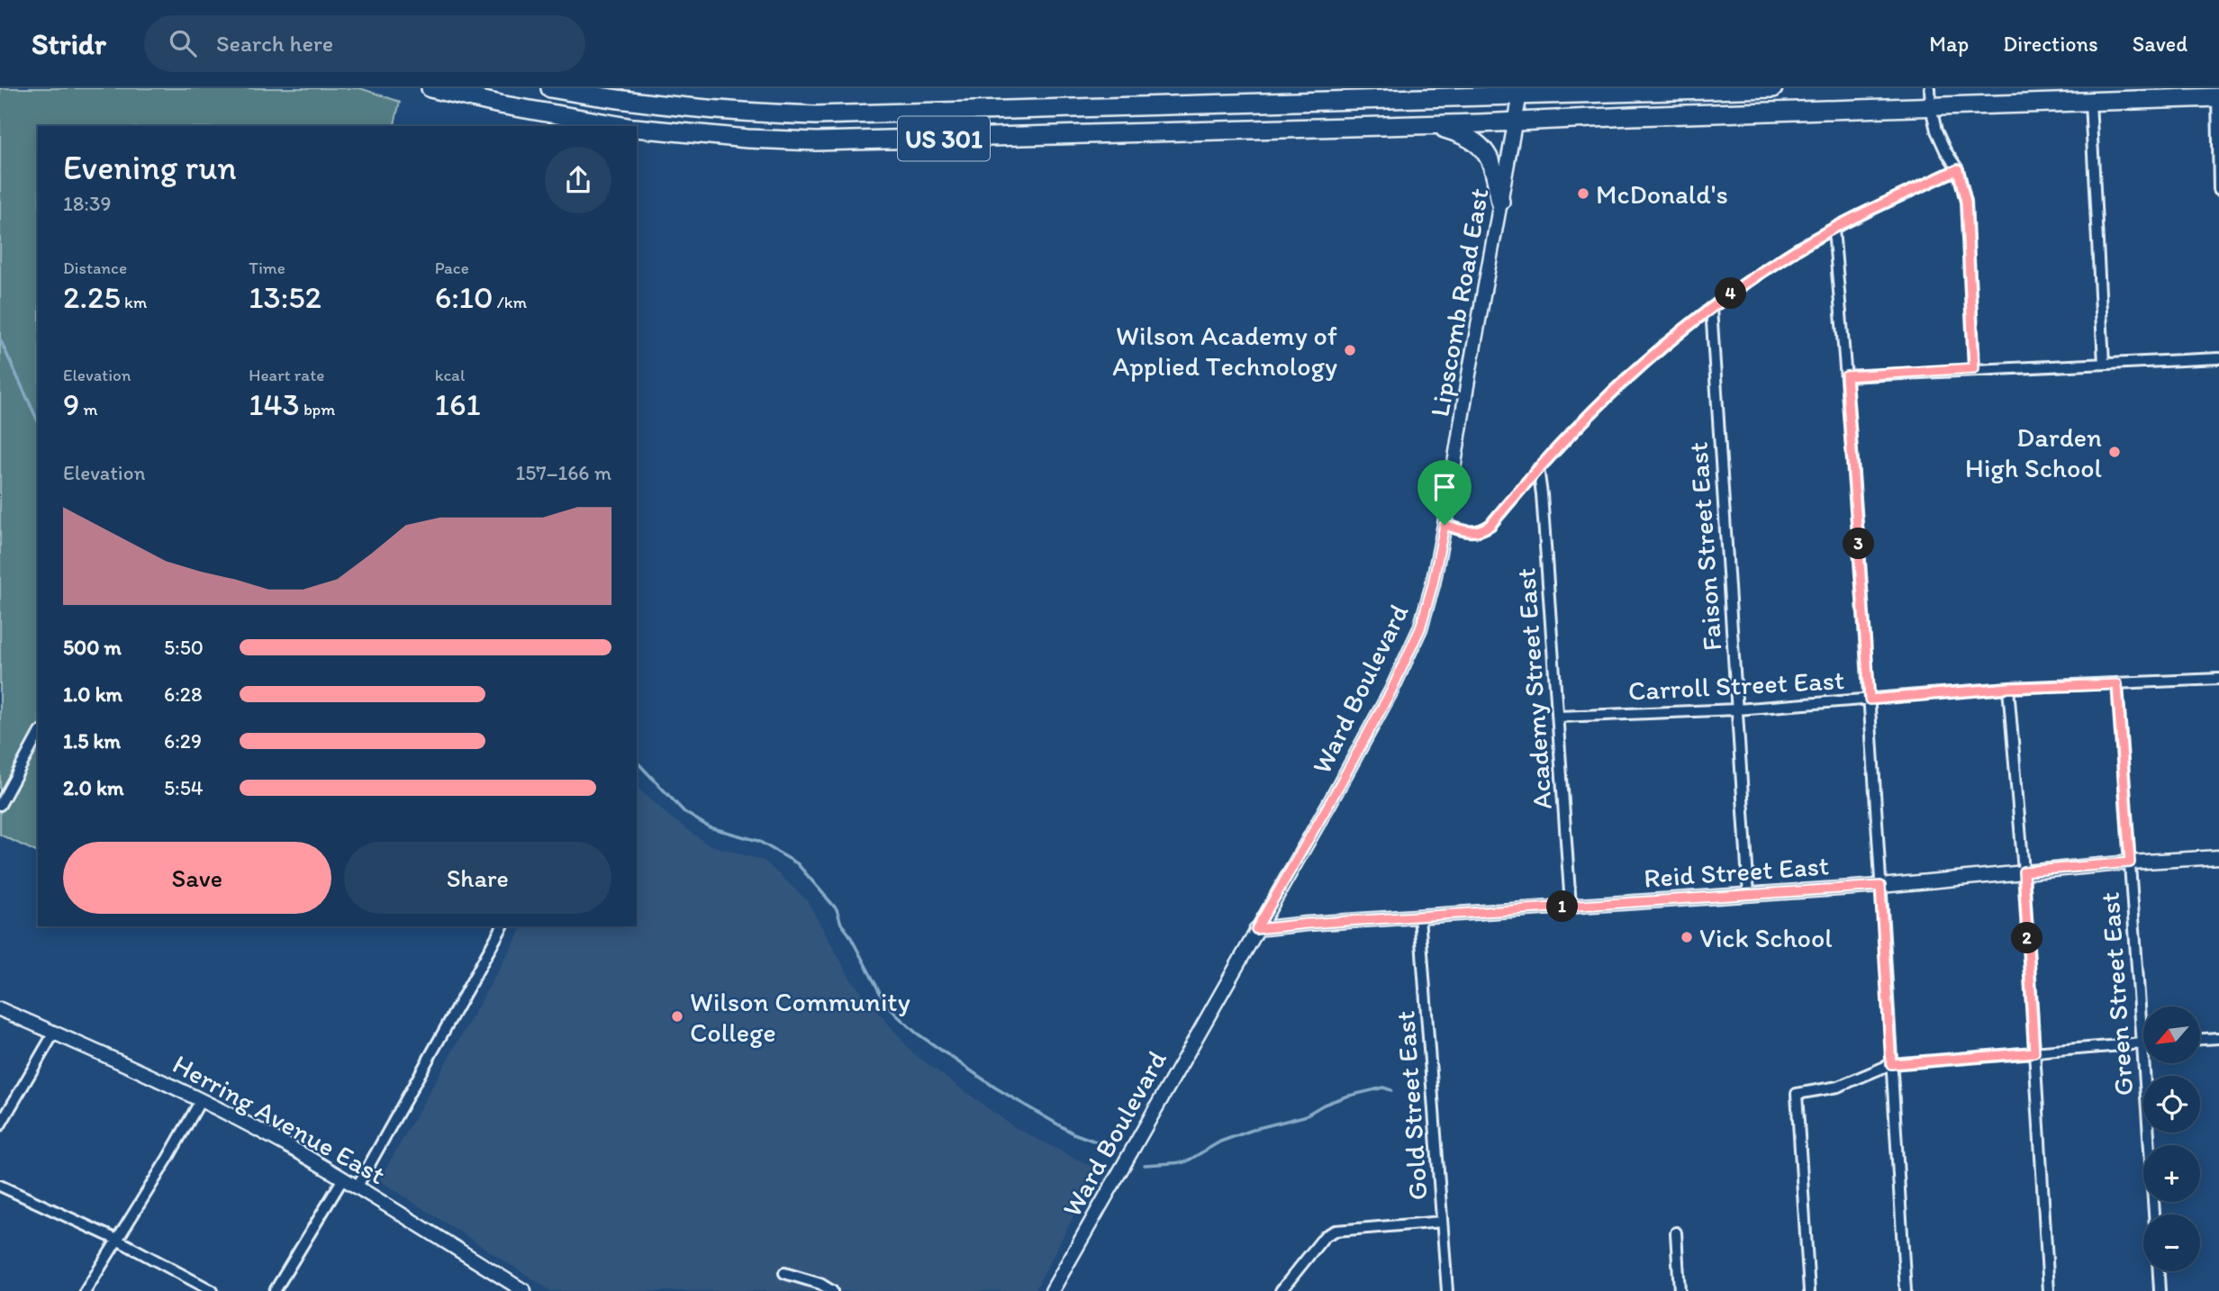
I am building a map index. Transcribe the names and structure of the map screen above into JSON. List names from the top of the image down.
{
  "streets": {
    "highway": ["US 301"],
    "main road": [
      "Lipscomb Road East",
      "Ward Boulevard",
      "Reid Street East",
      "Herring Avenue East"
    ],
    "street": [
      "Faison Street East",
      "Carroll Street East",
      "Academy Street East",
      "Green Street East",
      "Gold Street East"
    ]
  },
  "crossings": [
    ["US 301", "Lipscomb Road East"],
    ["Lipscomb Road East", "Ward Boulevard"],
    ["Faison Street East", "Carroll Street East"],
    ["Faison Street East", "Reid Street East"],
    ["Carroll Street East", "Academy Street East"],
    ["Carroll Street East", "Green Street East"],
    ["Ward Boulevard", "Reid Street East"],
    ["Academy Street East", "Reid Street East"],
    ["Reid Street East", "Green Street East"],
    ["Reid Street East", "Gold Street East"]
  ],
  "places": [
    "McDonald's",
    "Wilson Academy of Applied Technology",
    "Darden High School",
    "Vick School",
    "Wilson Community College"
  ],
  "north": "bottom left",
  "page": {
    "header": "Stridr",
    "search": "Search here",
    "nav": ["Map", "Directions", "Saved"],
    "heading": ["Evening run", "18:39"],
    "stats": [
      ["Distance", "2.25 km"],
      ["Time", "13:52"],
      ["Pace", "6:10 /km"],
      ["Elevation", "9 m"],
      ["Heart rate", "143 bpm"],
      ["kcal", "161"]
    ],
    "pins": [
      "4",
      "3",
      "1",
      "2"
    ],
    "chart": ["Elevation", "157–166 m"],
    "list": [
      {
        "name": "500 m",
        "note": "5:50"
      },
      {
        "name": "1.0 km",
        "note": "6:28"
      },
      {
        "name": "1.5 km",
        "note": "6:29"
      },
      {
        "name": "2.0 km",
        "note": "5:54"
      }
    ],
    "buttons": ["Save", "Share"],
    "map_buttons": ["+", "−"]
  }
}
